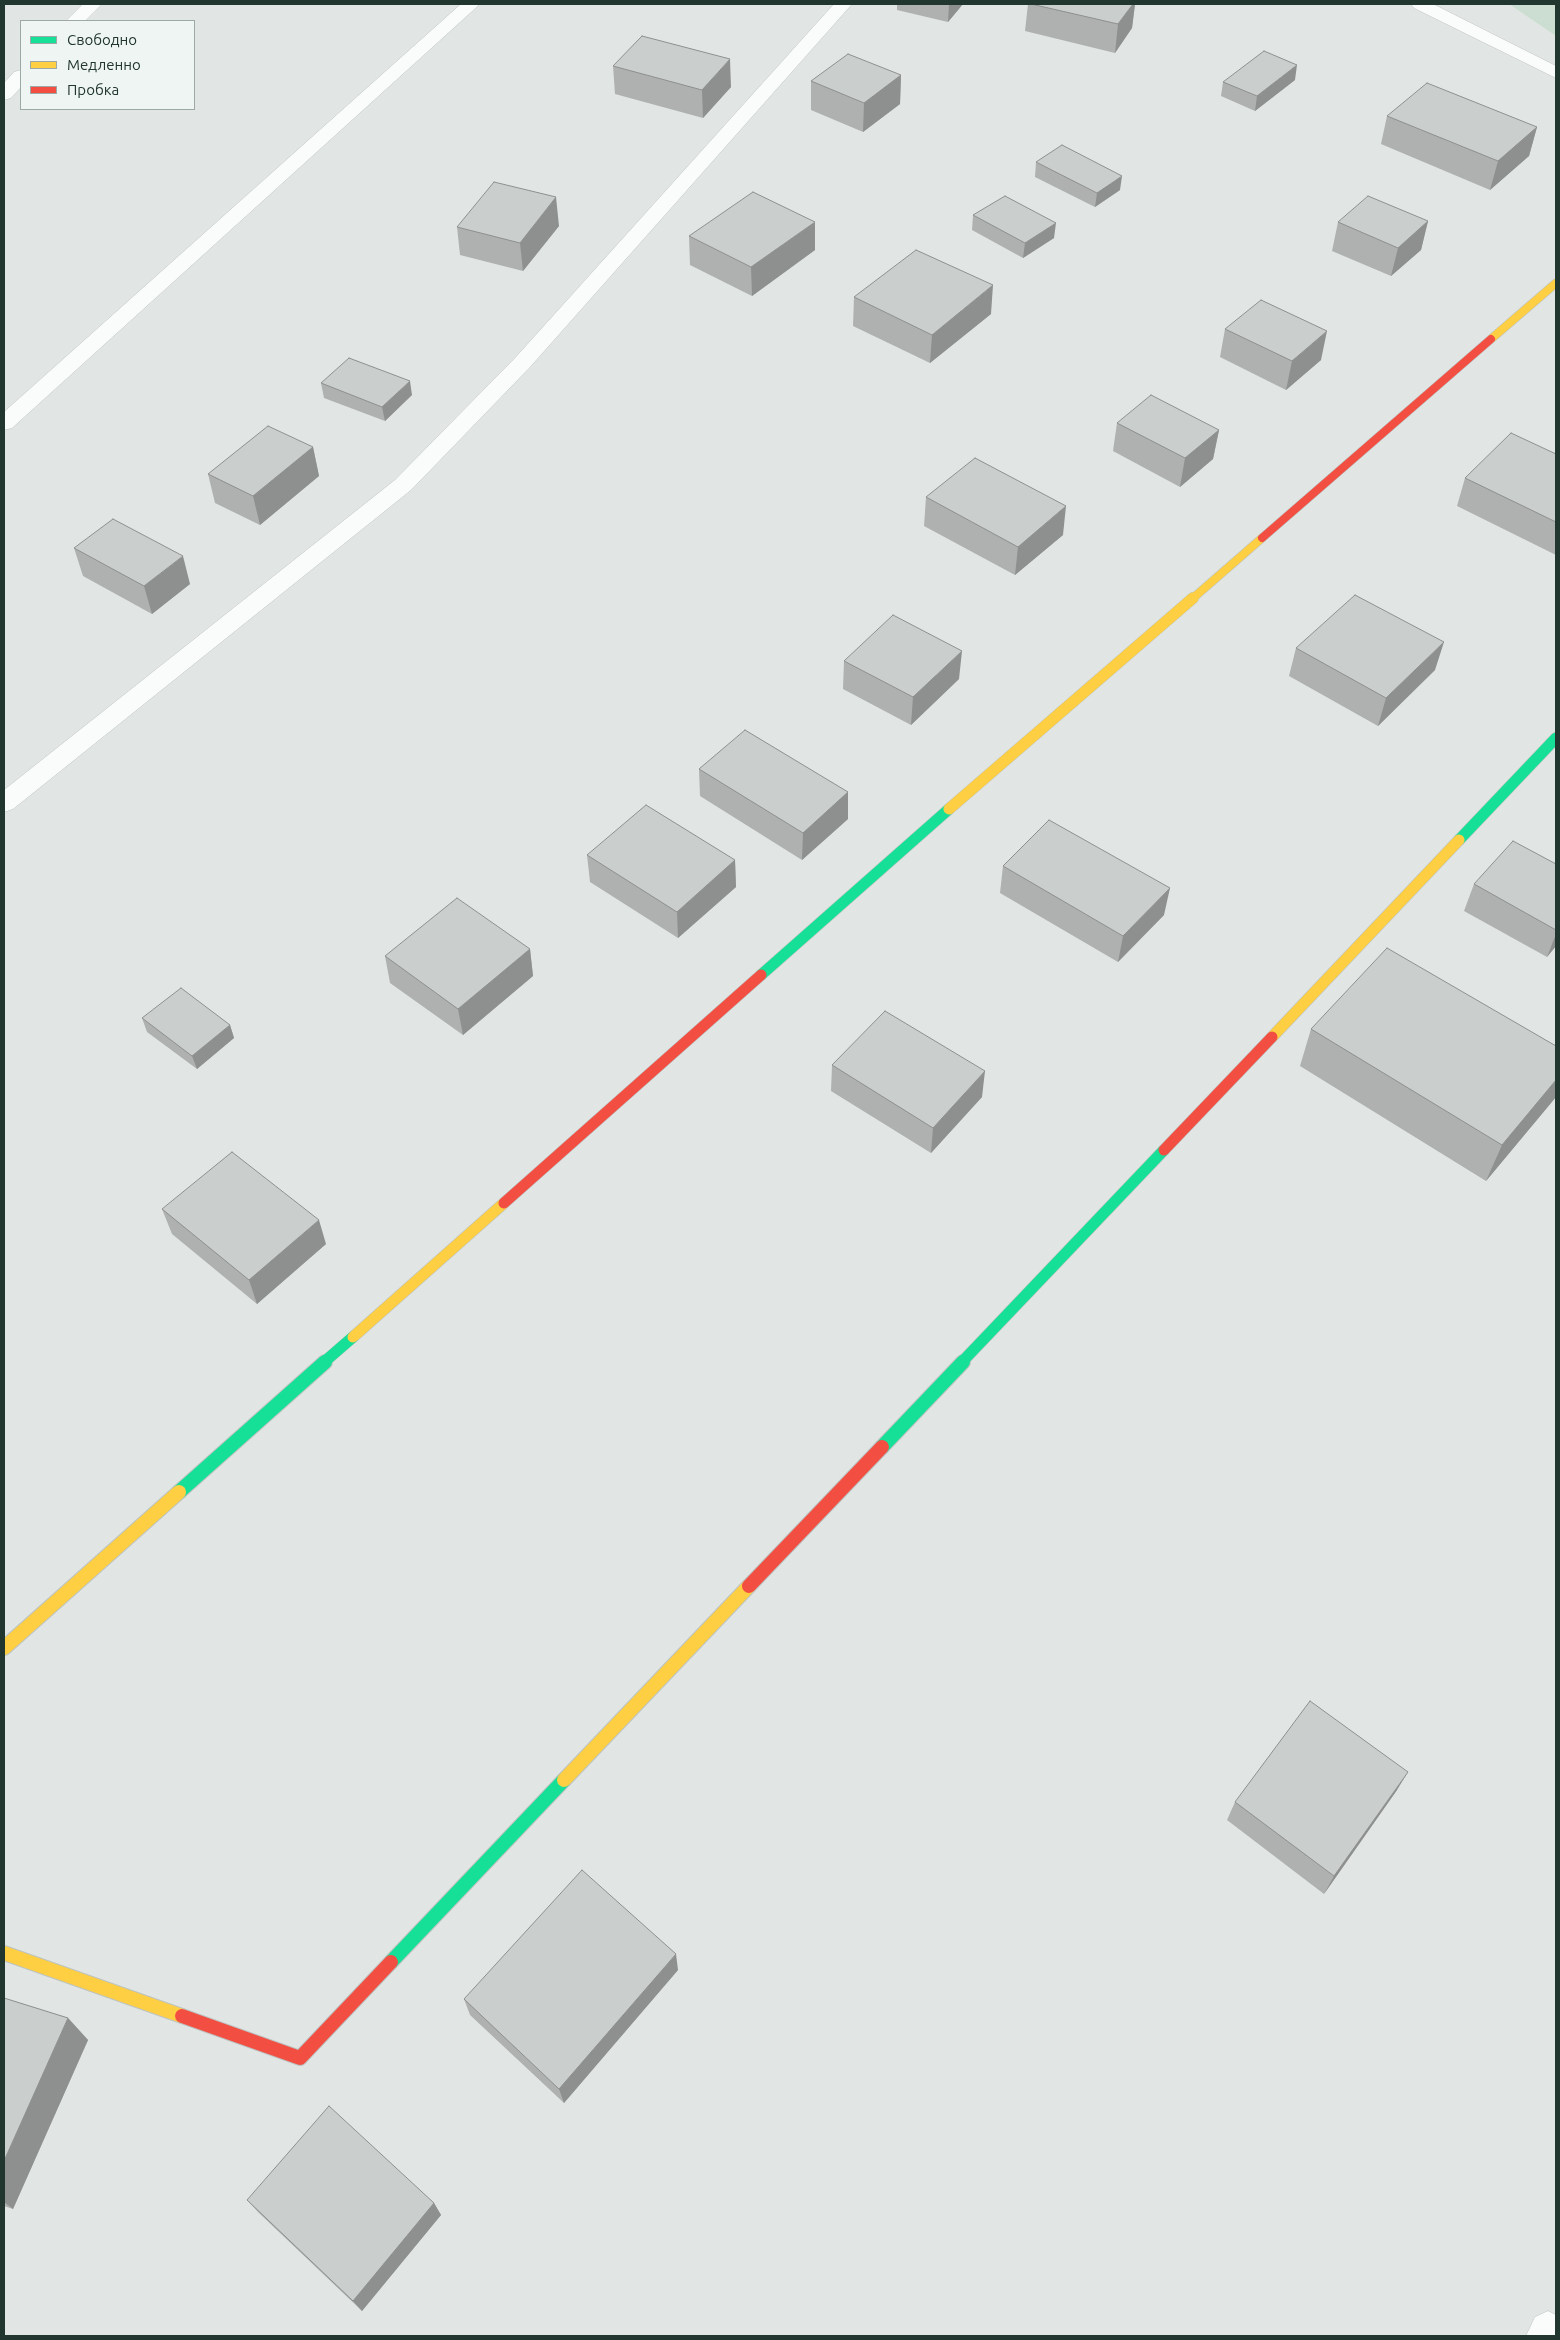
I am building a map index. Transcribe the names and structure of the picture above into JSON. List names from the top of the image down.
{
  "legend": ["Свободно", "Медленно", "Пробка"]
}
